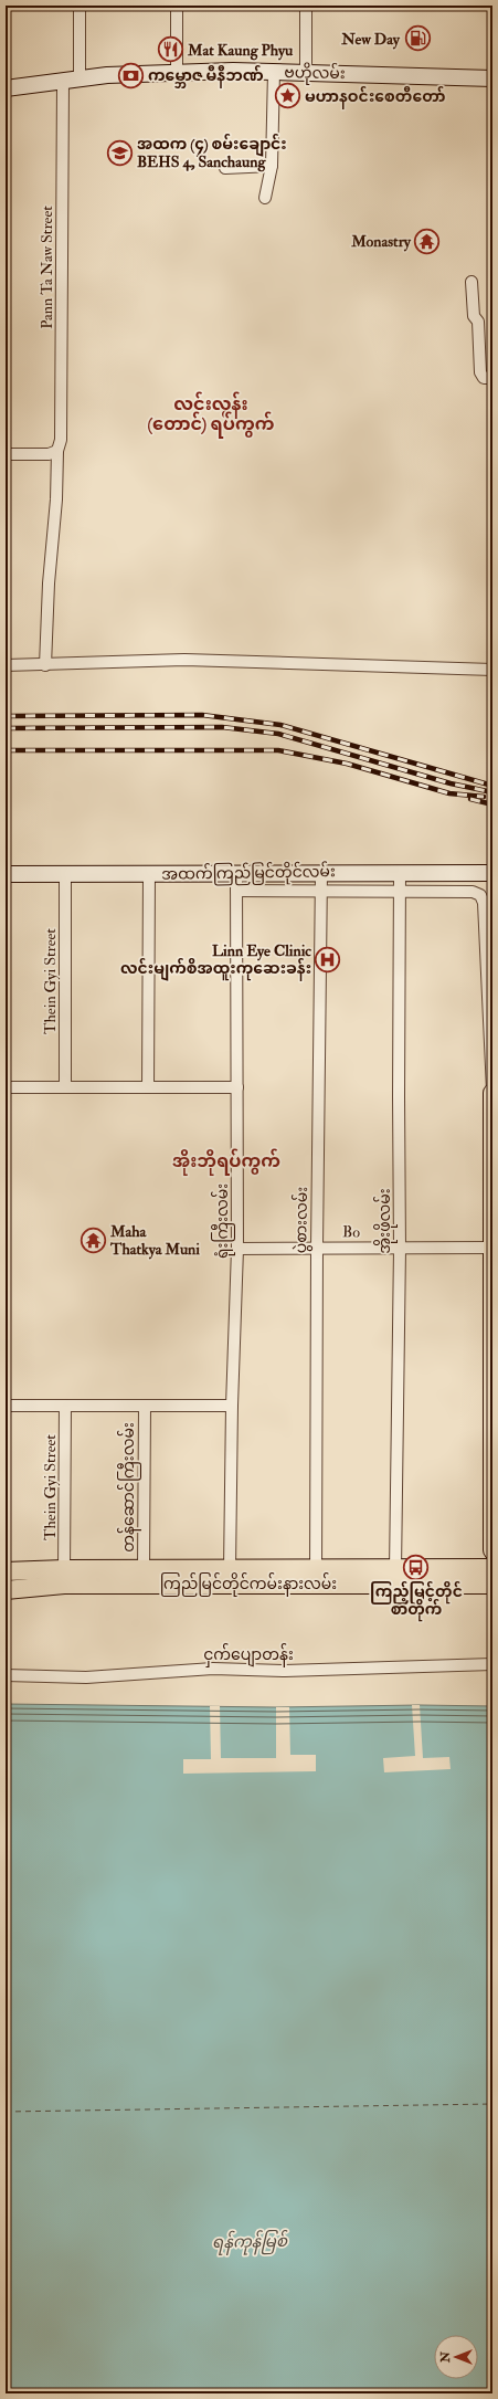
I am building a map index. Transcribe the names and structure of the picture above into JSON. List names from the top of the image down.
{
  "streets": {
    "main road": ["ဗဟိုလမ်း", "အထက်ကြည်မြင်တိုင်လမ်း", "ကြည်မြင်တိုင်ကမ်းနားလမ်း"],
    "street": [
      "Pann Ta Naw Street",
      "Thein Gyi Street",
      "ပွဲစားလမ်း",
      "ရုံးကြီးလမ်း",
      "အိုးဖိုလမ်း",
      "Bo",
      "တန်ဆောင်ကြီးလမ်း",
      "ငှက်ပျောတန်း"
    ]
  },
  "crossings": [
    ["ဗဟိုလမ်း", "Pann Ta Naw Street"],
    ["အထက်ကြည်မြင်တိုင်လမ်း", "Thein Gyi Street"],
    ["အထက်ကြည်မြင်တိုင်လမ်း", "ပွဲစားလမ်း"],
    ["အထက်ကြည်မြင်တိုင်လမ်း", "ရုံးကြီးလမ်း"],
    ["အထက်ကြည်မြင်တိုင်လမ်း", "အိုးဖိုလမ်း"],
    ["Thein Gyi Street", "ကြည်မြင်တိုင်ကမ်းနားလမ်း"],
    ["ပွဲစားလမ်း", "Bo"],
    ["ပွဲစားလမ်း", "ကြည်မြင်တိုင်ကမ်းနားလမ်း"],
    ["ရုံးကြီးလမ်း", "Bo"],
    ["အိုးဖိုလမ်း", "Bo"]
  ],
  "districts": ["လင်းလွန်း (တောင်) ရပ်ကွက်", "အိုးဘိုရပ်ကွက်"],
  "water": ["ရန်ကုန်မြစ်"],
  "places": {
    "fuel station": ["New Day"],
    "restaurant": ["Mat Kaung Phyu"],
    "bank": ["ကမ္ဘောဇ မီနီဘဏ်"],
    "place": ["မဟာနဝင်းစေတီတော်"],
    "school or university": ["အထက (၄) စမ်းချောင်း BEHS 4, Sanchaung"],
    "temple": ["Monastry", "Maha Thatkya Muni"],
    "hospital": ["Linn Eye Clinic လင်းမျက်စိအထူးကုဆေးခန်း"],
    "bus stop": ["ကြည့်မြင့်တိုင် စာတိုက်"]
  },
  "north": "left"
}
